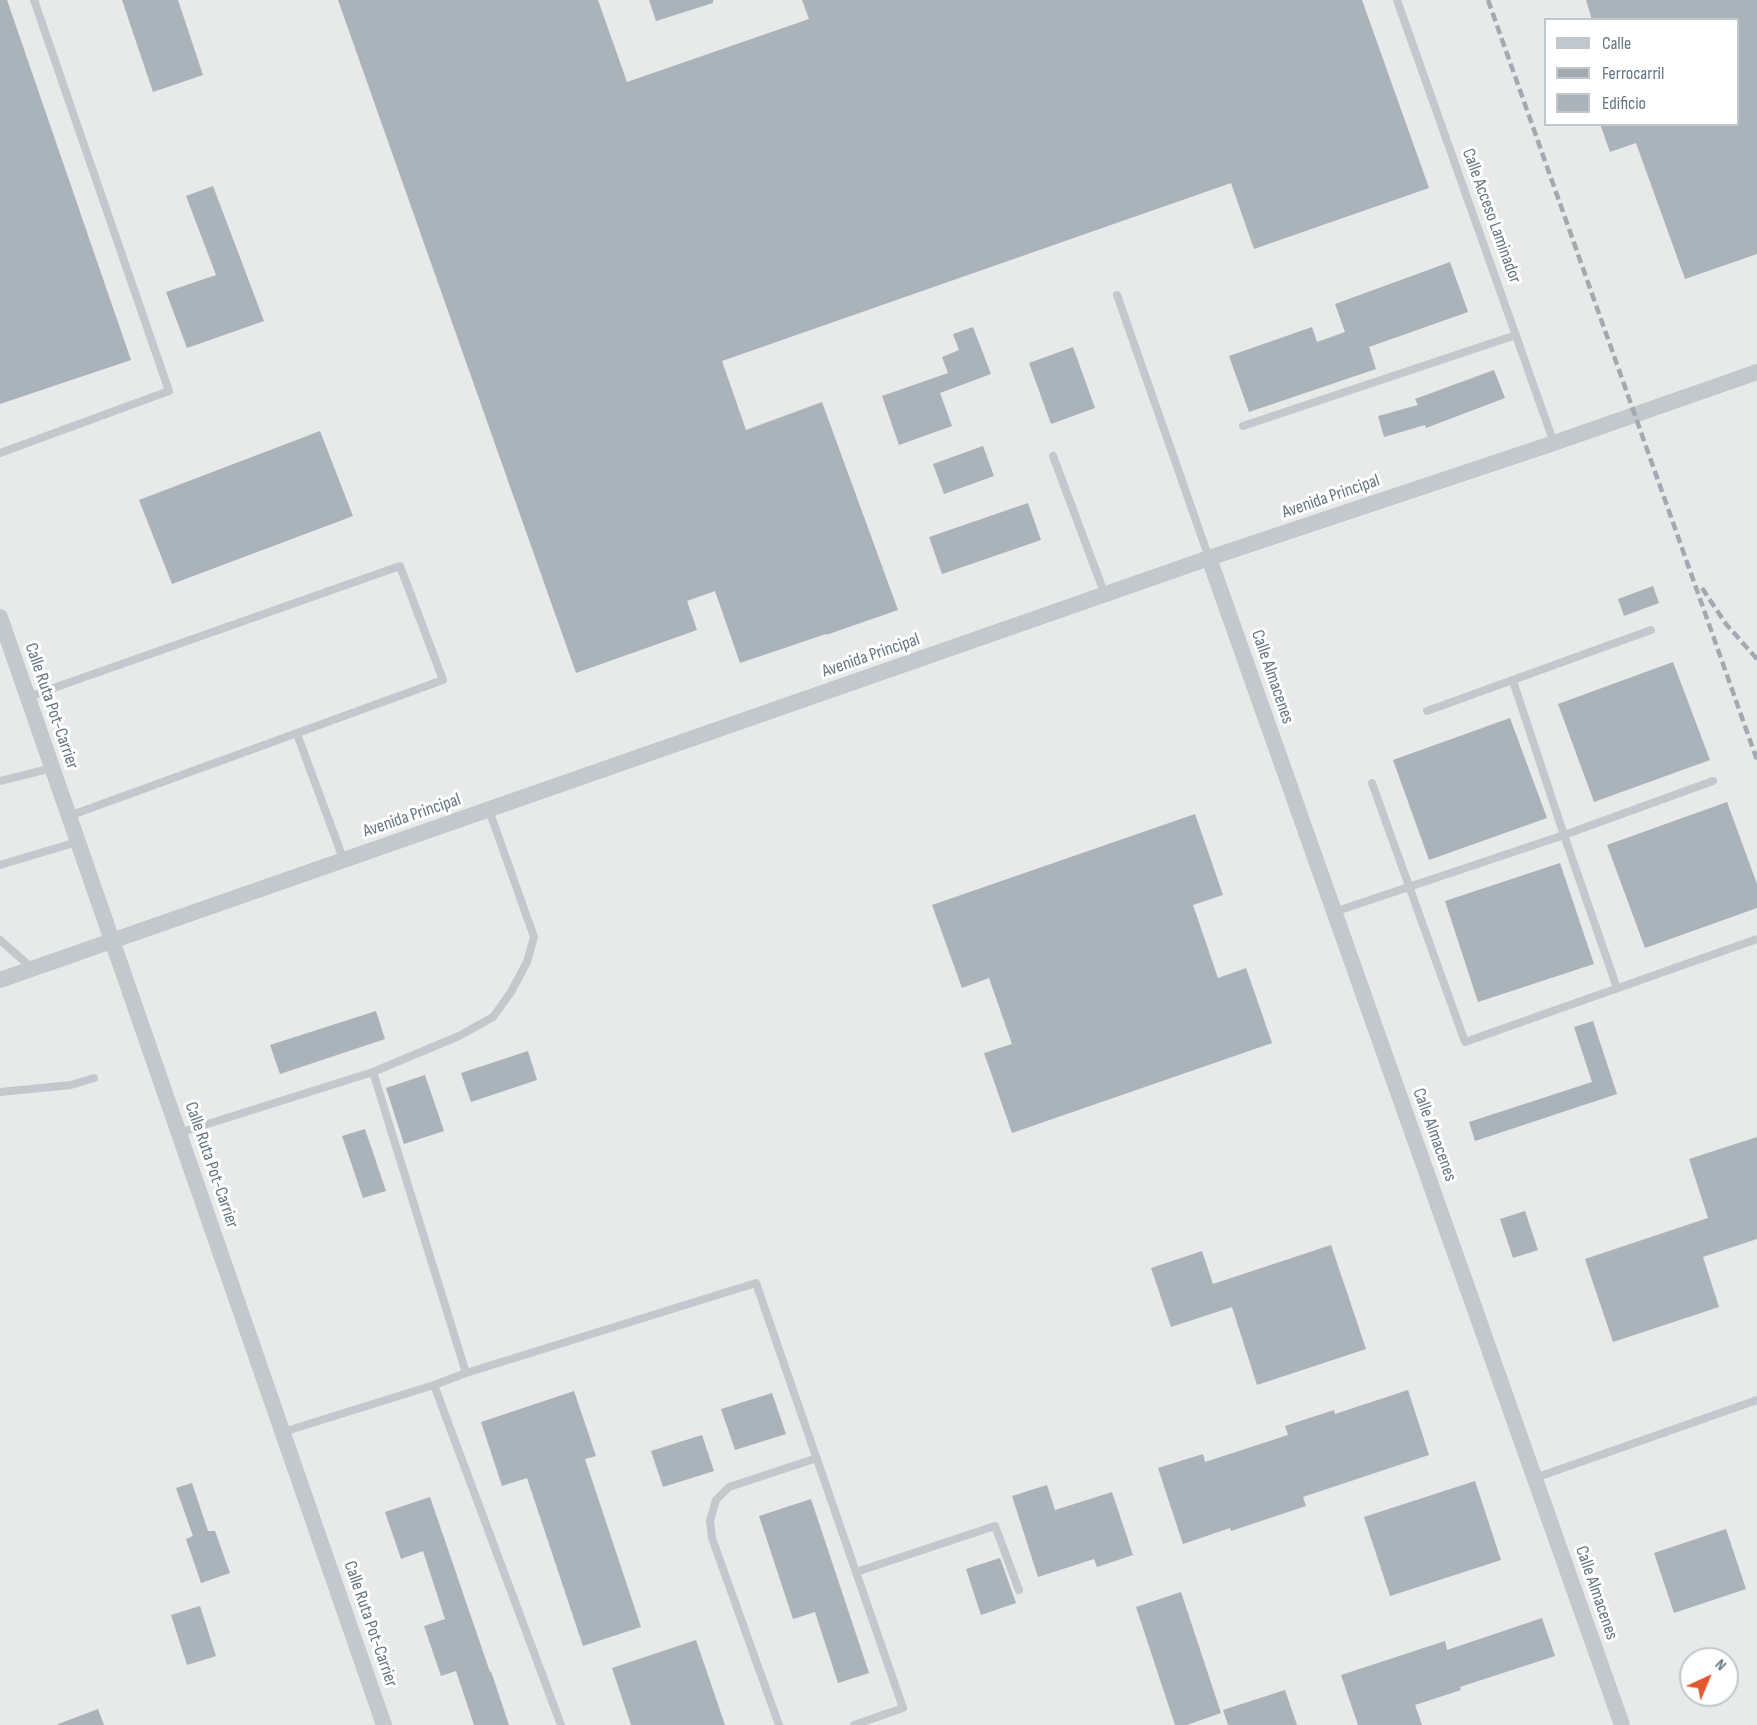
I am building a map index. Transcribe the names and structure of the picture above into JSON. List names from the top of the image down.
{
  "streets": {
    "street": ["Avenida Principal", "Calle Almacenes", "Calle Ruta Pot-Carrier"],
    "lane": ["Calle Acceso Laminador"]
  },
  "crossings": [
    ["Calle Acceso Laminador", "Avenida Principal"],
    ["Avenida Principal", "Calle Almacenes"],
    ["Avenida Principal", "Calle Ruta Pot-Carrier"]
  ],
  "legend": ["Calle", "Ferrocarril", "Edificio"],
  "north": "top right"
}
